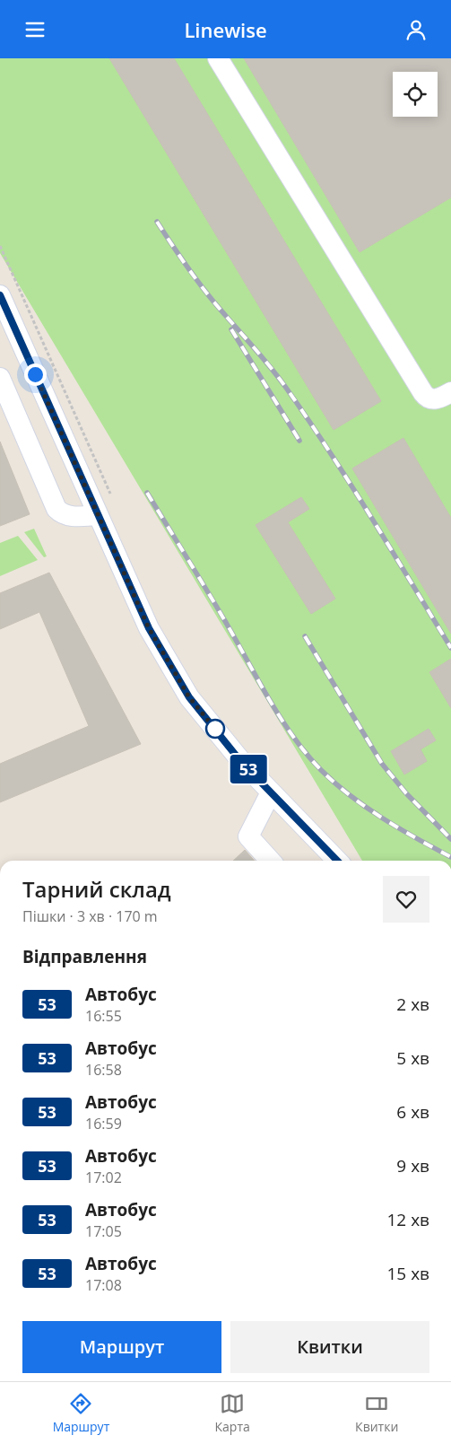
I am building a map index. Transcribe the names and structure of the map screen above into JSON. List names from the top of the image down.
{
  "lines": ["bus line 53"],
  "page": {
    "header": "Linewise",
    "on_map": "53",
    "heading": [
      ["Тарний склад", "Пішки · 3 хв · 170 m"],
      "Відправлення"
    ],
    "list": [
      {
        "mark": "53",
        "name": "Автобус",
        "note": "16:55",
        "value": "2 хв"
      },
      {
        "mark": "53",
        "name": "Автобус",
        "note": "16:58",
        "value": "5 хв"
      },
      {
        "mark": "53",
        "name": "Автобус",
        "note": "16:59",
        "value": "6 хв"
      },
      {
        "mark": "53",
        "name": "Автобус",
        "note": "17:02",
        "value": "9 хв"
      },
      {
        "mark": "53",
        "name": "Автобус",
        "note": "17:05",
        "value": "12 хв"
      },
      {
        "mark": "53",
        "name": "Автобус",
        "note": "17:08",
        "value": "15 хв"
      }
    ],
    "buttons": ["Маршрут", "Квитки"],
    "tabs": ["Маршрут", "Карта", "Квитки"]
  }
}
